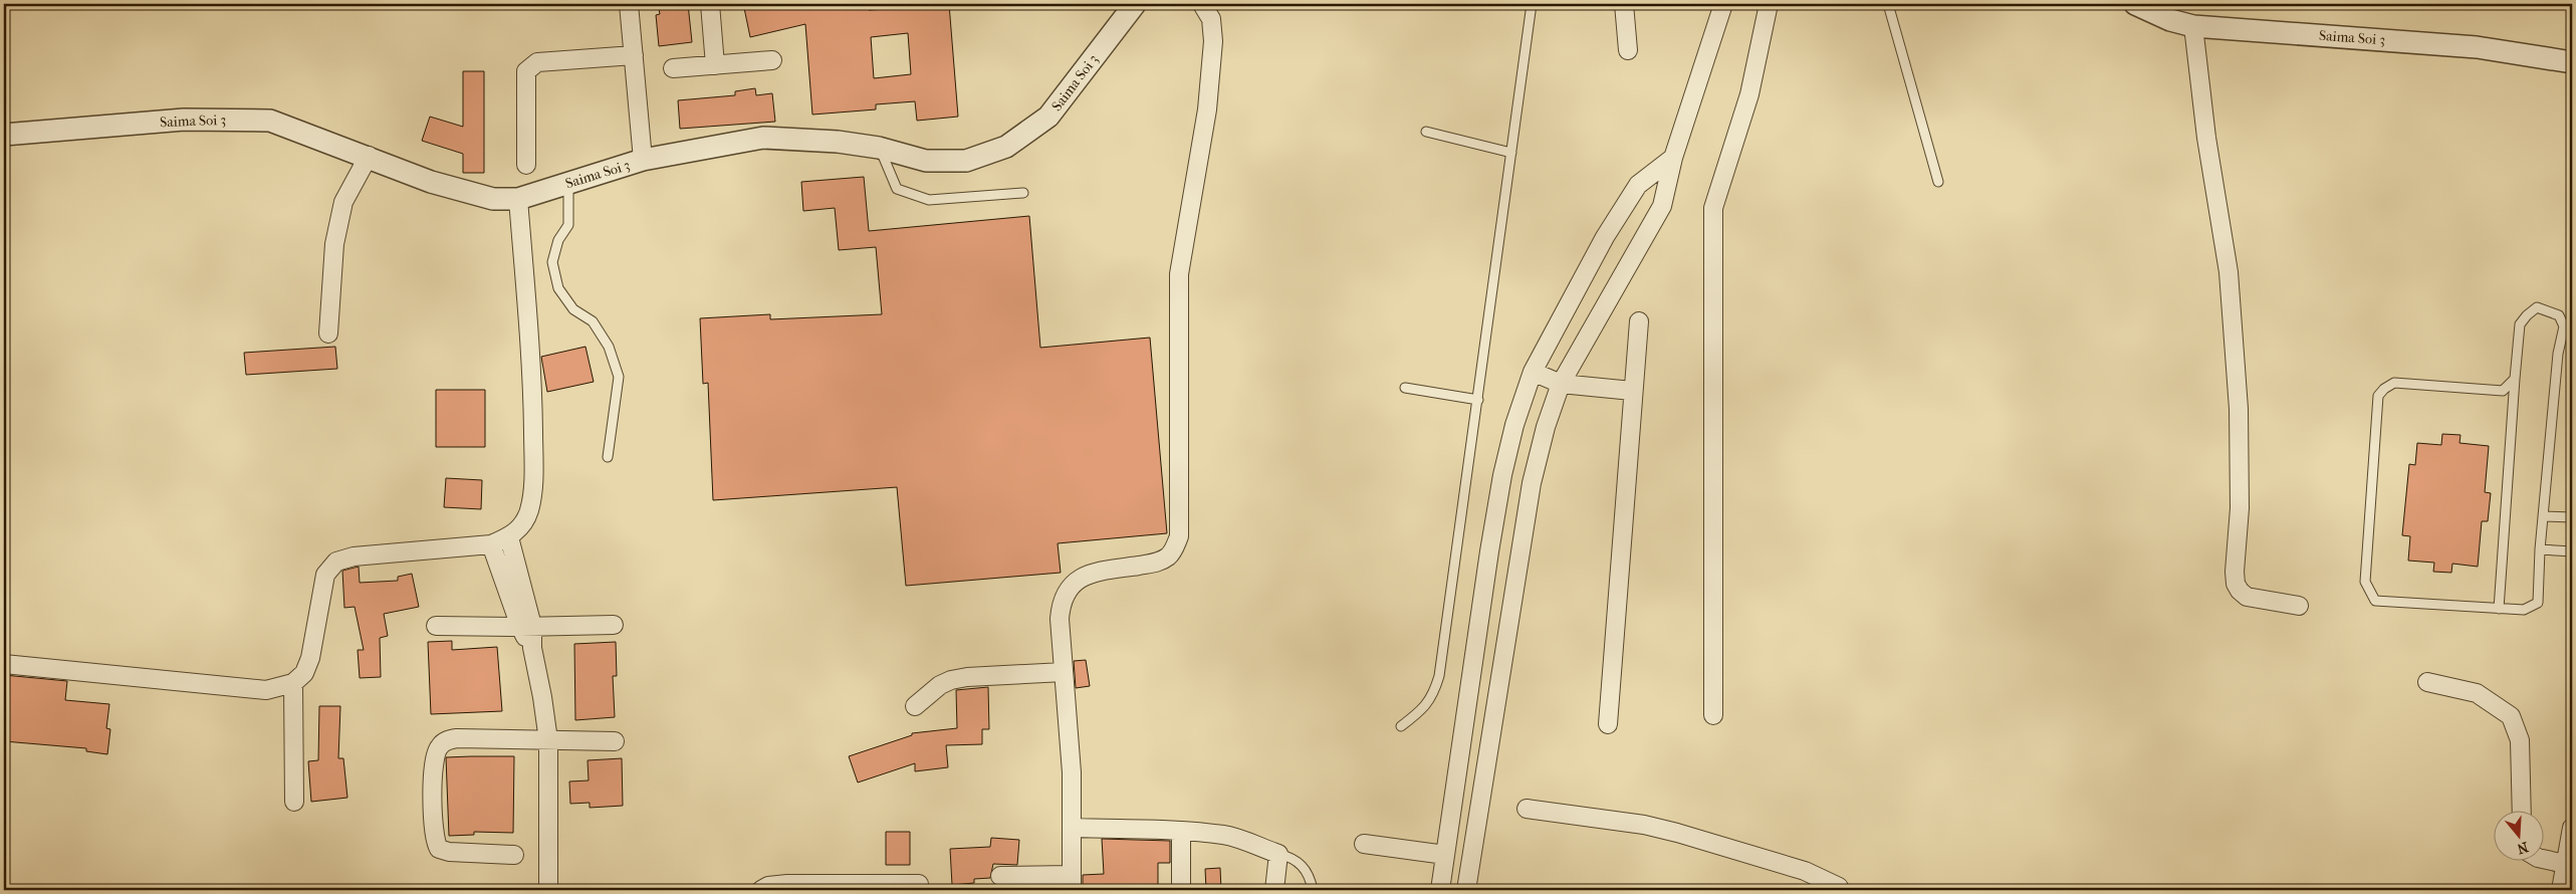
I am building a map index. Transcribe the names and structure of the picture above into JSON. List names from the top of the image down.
{
  "streets": {
    "street": ["Saima Soi 3"]
  },
  "north": "bottom"
}
